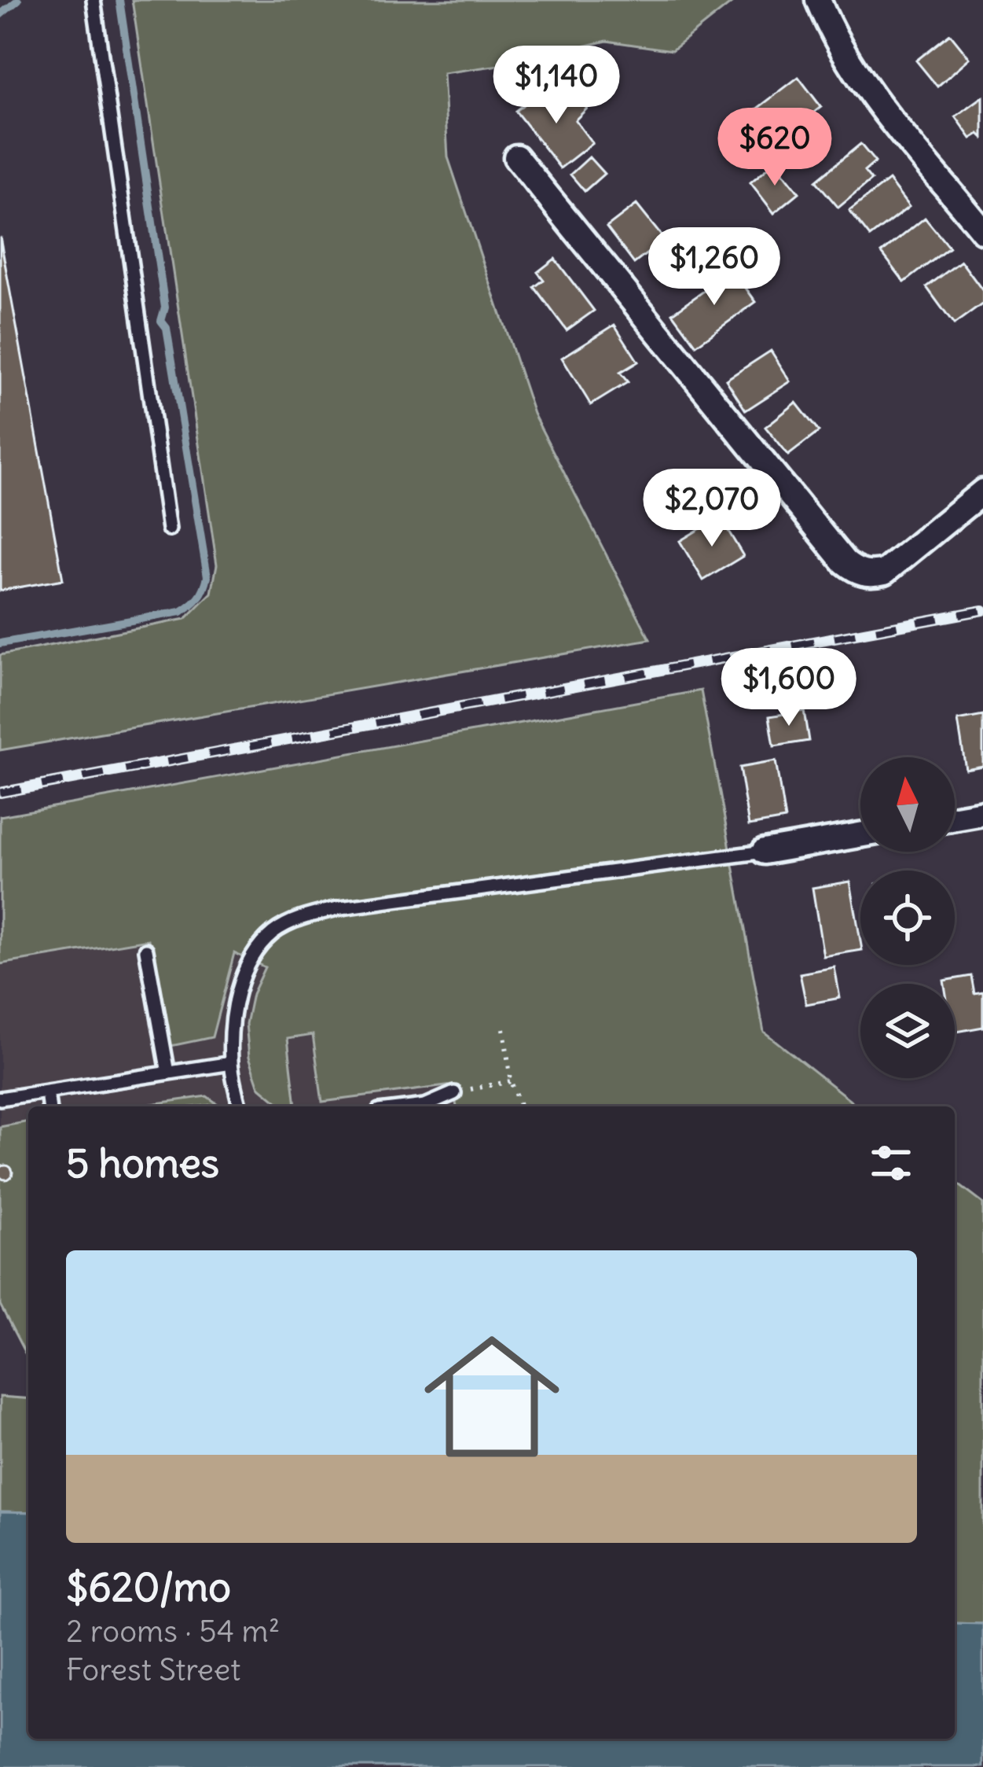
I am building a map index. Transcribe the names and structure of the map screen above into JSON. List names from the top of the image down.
{
  "north": "top",
  "page": {
    "price": [
      "$1,140",
      "$620",
      "$1,260",
      "$2,070",
      "$1,600"
    ],
    "heading": "5 homes",
    "list": [
      {
        "name": "$620/mo",
        "note": "2 rooms · 54 m² · Forest Street"
      }
    ]
  }
}
